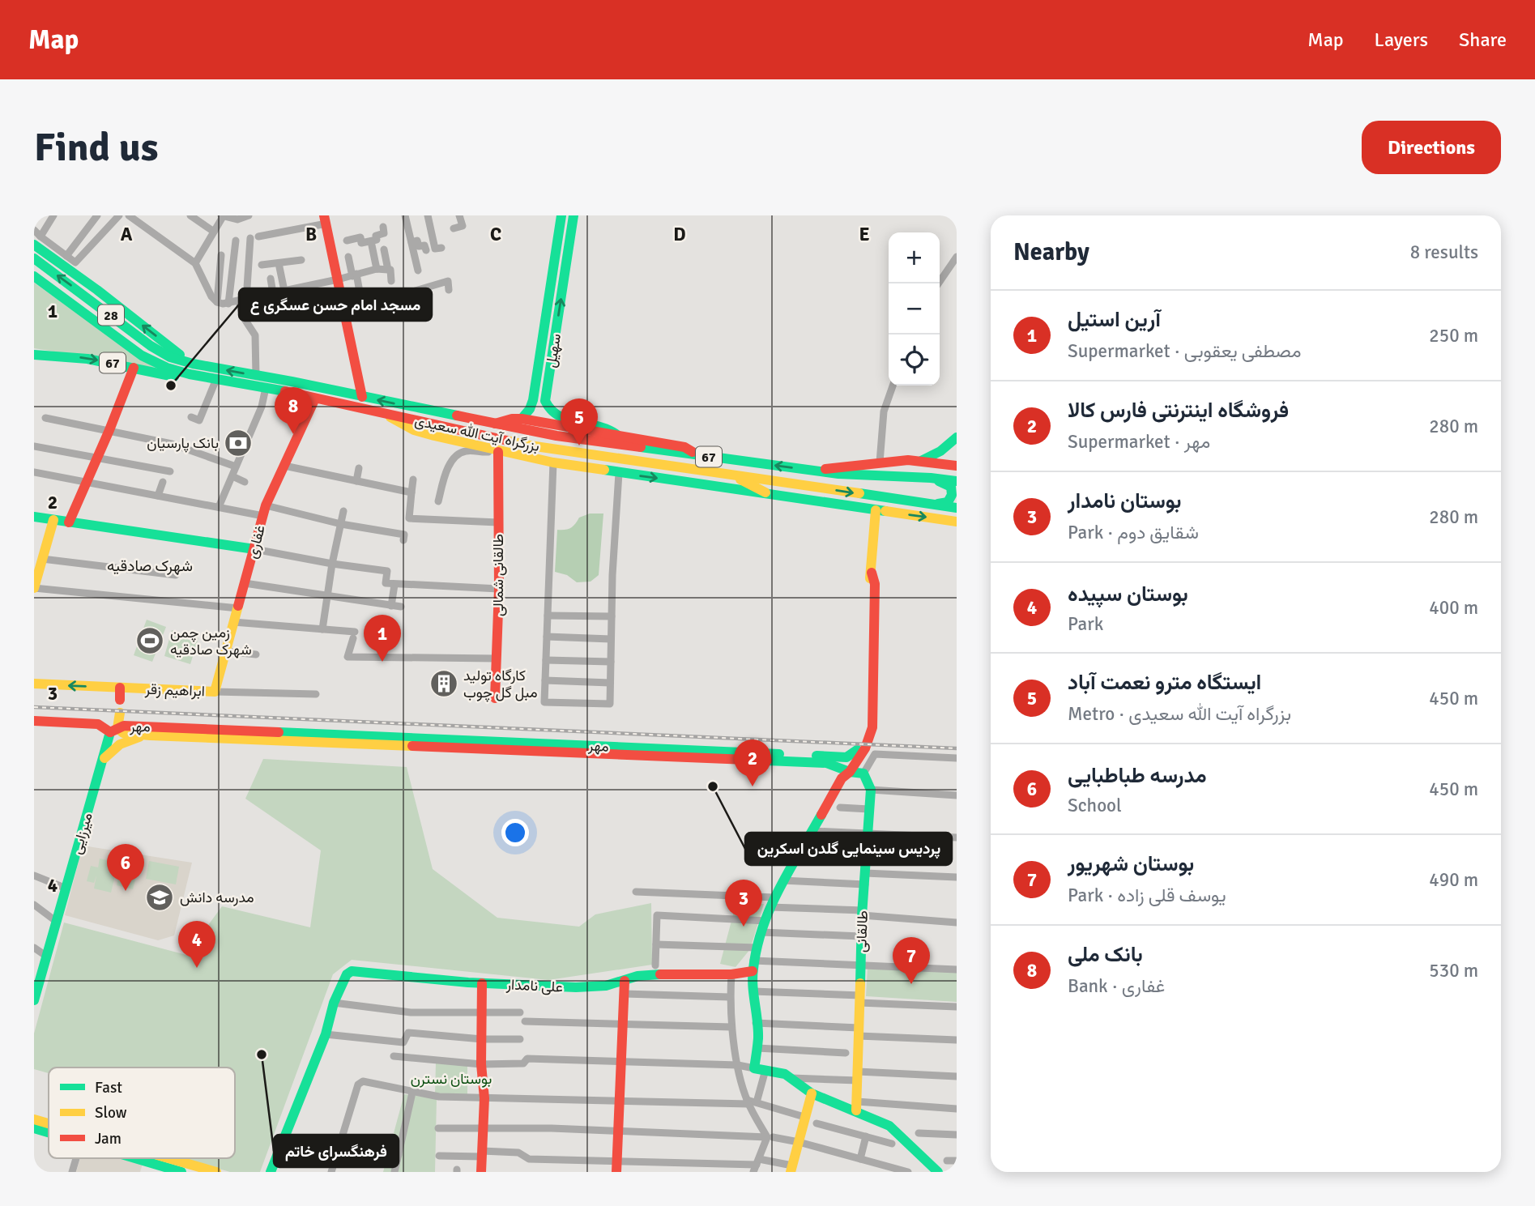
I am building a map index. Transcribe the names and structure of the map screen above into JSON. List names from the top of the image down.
{
  "streets": {
    "main road": [
      "28",
      "سهیل",
      "67",
      "بزرگراه آیت الله سعیدی",
      "غفاری",
      "طالقانی شمالی",
      "ابراهیم زقر",
      "مهر",
      "میرزایی",
      "طالقانی",
      "علی نامدار"
    ]
  },
  "crossings": [
    ["28", "بزرگراه آیت الله سعیدی"],
    ["بزرگراه آیت الله سعیدی", "غفاری"],
    ["غفاری", "ابراهیم زقر"],
    ["مهر", "میرزایی"]
  ],
  "districts": ["شهرک صادقیه"],
  "parks": ["بوستان نسترن"],
  "places": {
    "other": ["مسجد امام حسن عسگری ع", "پردیس سینمایی گلدن اسکرین", "فرهنگسرای خاتم"],
    "bank": ["بانک پارسیان"],
    "sports": ["زمین چمن شهرک صادقیه"],
    "building": ["کارگاه تولید مبل گل چوب"],
    "school or university": ["مدرسه دانش"]
  },
  "legend": ["Fast", "Slow", "Jam"],
  "page": {
    "header": "Map",
    "nav": ["Map", "Layers", "Share"],
    "buttons": "Directions",
    "title": "Find us",
    "heading": ["Nearby", "8 results"],
    "map_buttons": ["+", "−"],
    "list": [
      {
        "mark": "1",
        "name": "آرین استیل",
        "note": "Supermarket · مصطفی یعقوبی",
        "value": "250 m"
      },
      {
        "mark": "2",
        "name": "فروشگاه اینترنتی فارس کالا",
        "note": "Supermarket · مهر",
        "value": "280 m"
      },
      {
        "mark": "3",
        "name": "بوستان نامدار",
        "note": "Park · شقایق دوم",
        "value": "280 m"
      },
      {
        "mark": "4",
        "name": "بوستان سپیده",
        "note": "Park",
        "value": "400 m"
      },
      {
        "mark": "5",
        "name": "ایستگاه مترو نعمت آباد",
        "note": "Metro · بزرگراه آیت الله سعیدی",
        "value": "450 m"
      },
      {
        "mark": "6",
        "name": "مدرسه طباطبایی",
        "note": "School",
        "value": "450 m"
      },
      {
        "mark": "7",
        "name": "بوستان شهریور",
        "note": "Park · یوسف قلی زاده",
        "value": "490 m"
      },
      {
        "mark": "8",
        "name": "بانک ملی",
        "note": "Bank · غفاری",
        "value": "530 m"
      }
    ],
    "pins": [
      "8",
      "5",
      "1",
      "2",
      "6",
      "3",
      "4",
      "7"
    ]
  },
  "grid": {
    "columns": [
      "A",
      "B",
      "C",
      "D",
      "E"
    ],
    "rows": [
      "1",
      "2",
      "3",
      "4"
    ]
  }
}
